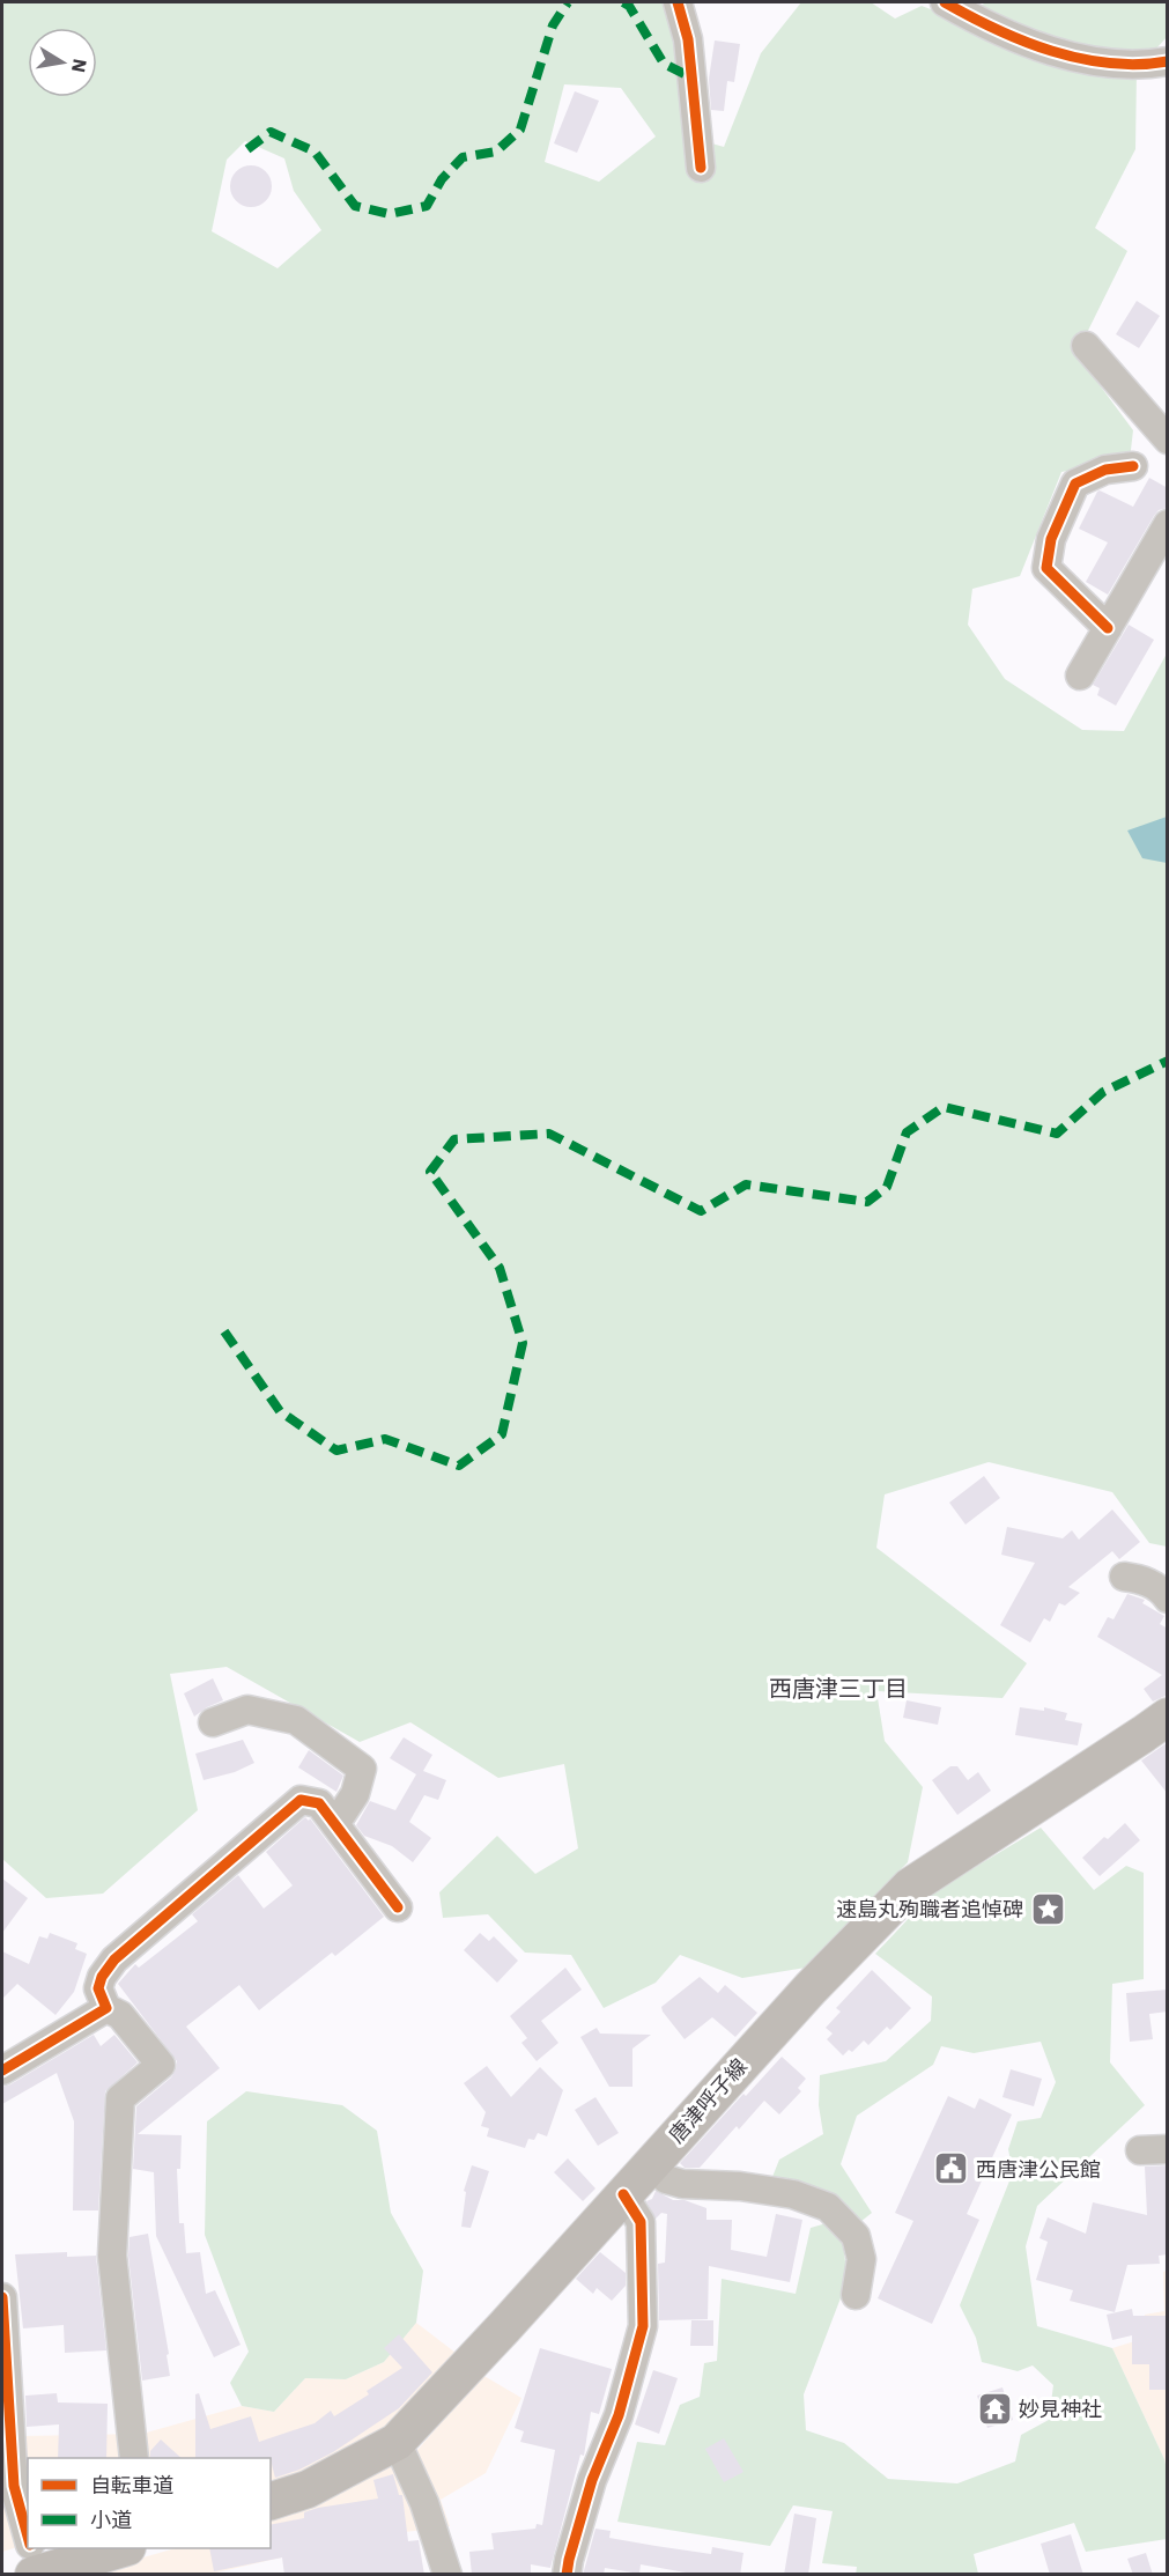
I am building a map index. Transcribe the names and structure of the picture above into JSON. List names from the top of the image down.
{
  "streets": {
    "main road": ["唐津呼子線"]
  },
  "districts": ["西唐津三丁目"],
  "places": {
    "place": ["速島丸殉職者追悼碑"],
    "public building": ["西唐津公民館"],
    "temple": ["妙見神社"]
  },
  "legend": ["自転車道", "小道"],
  "north": "right"
}
